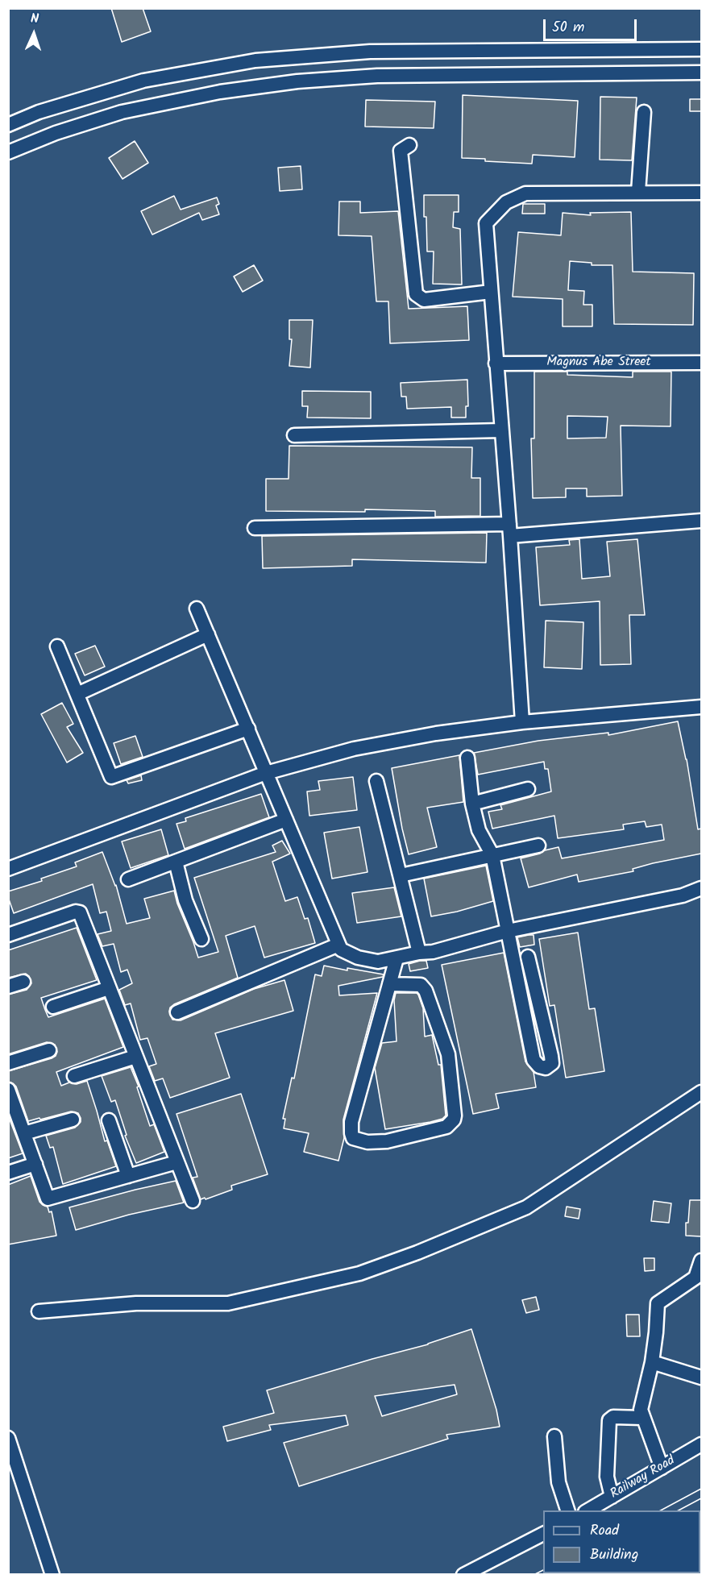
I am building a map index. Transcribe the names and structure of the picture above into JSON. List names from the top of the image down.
{
  "streets": {
    "street": ["Magnus Abe Street", "Railway Road"]
  },
  "legend": ["Road", "Building"],
  "scale_bar": "50 m",
  "north": "top"
}
